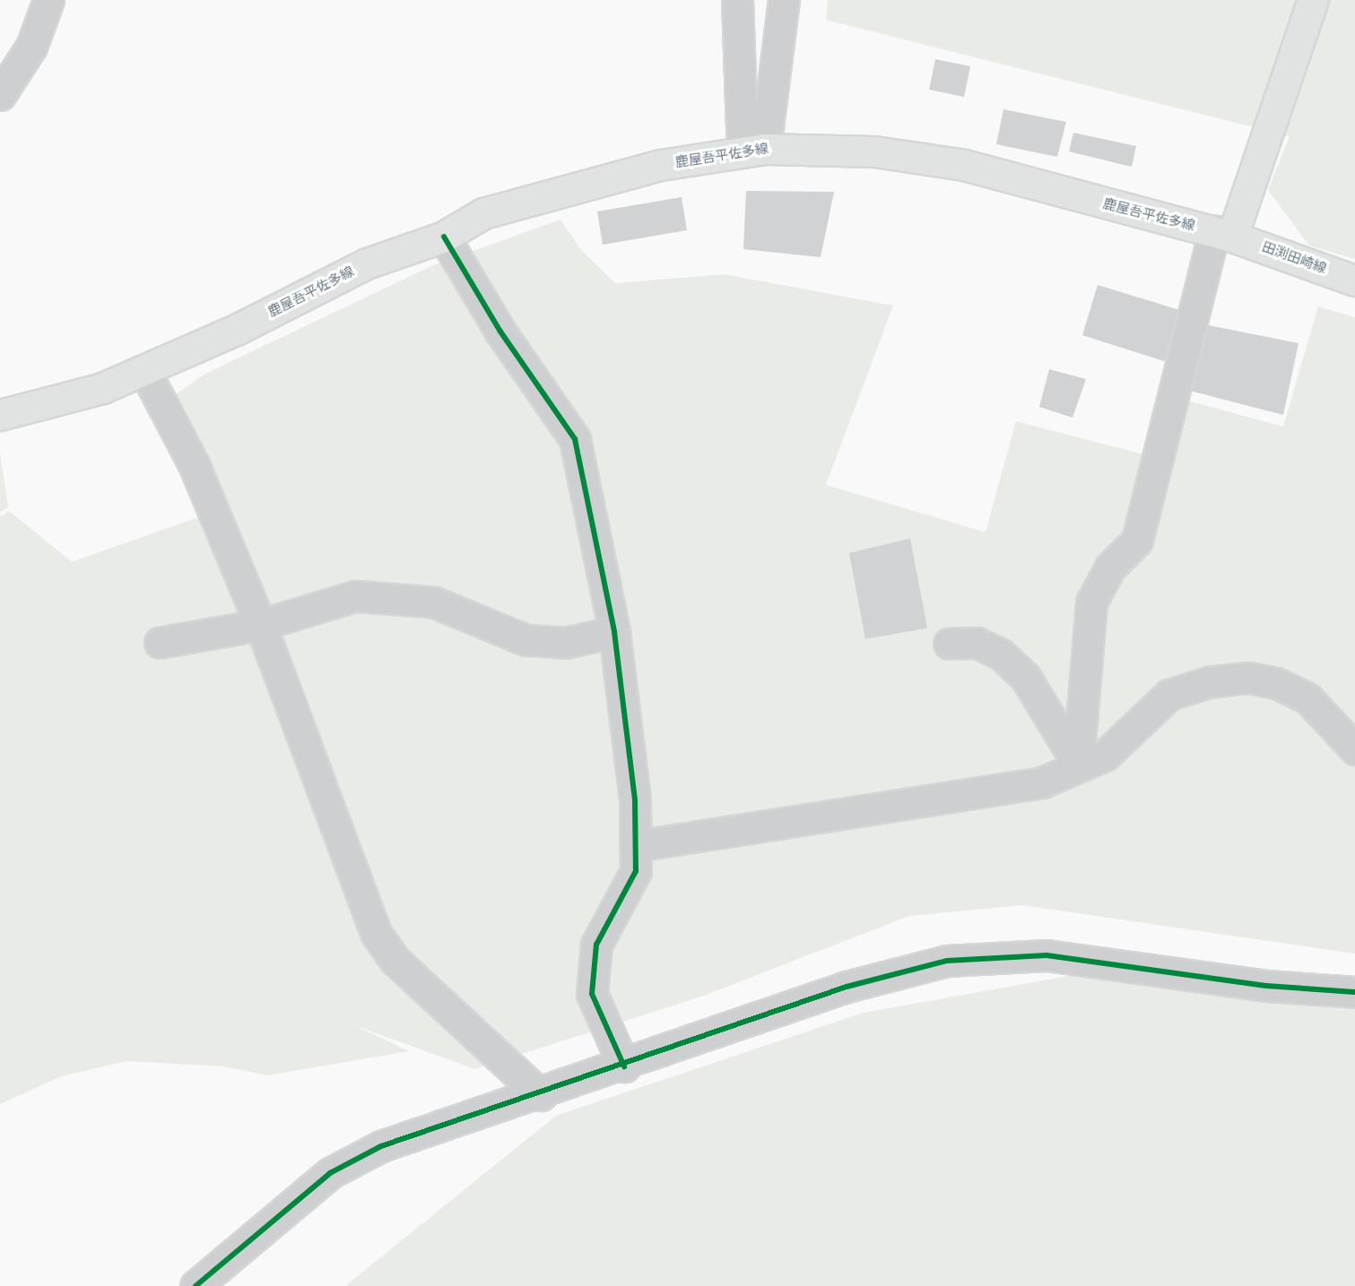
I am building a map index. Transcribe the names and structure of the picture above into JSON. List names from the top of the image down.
{
  "streets": {
    "main road": ["鹿屋吾平佐多線", "田渕田崎線"]
  },
  "crossings": [
    ["鹿屋吾平佐多線", "田渕田崎線"]
  ]
}
